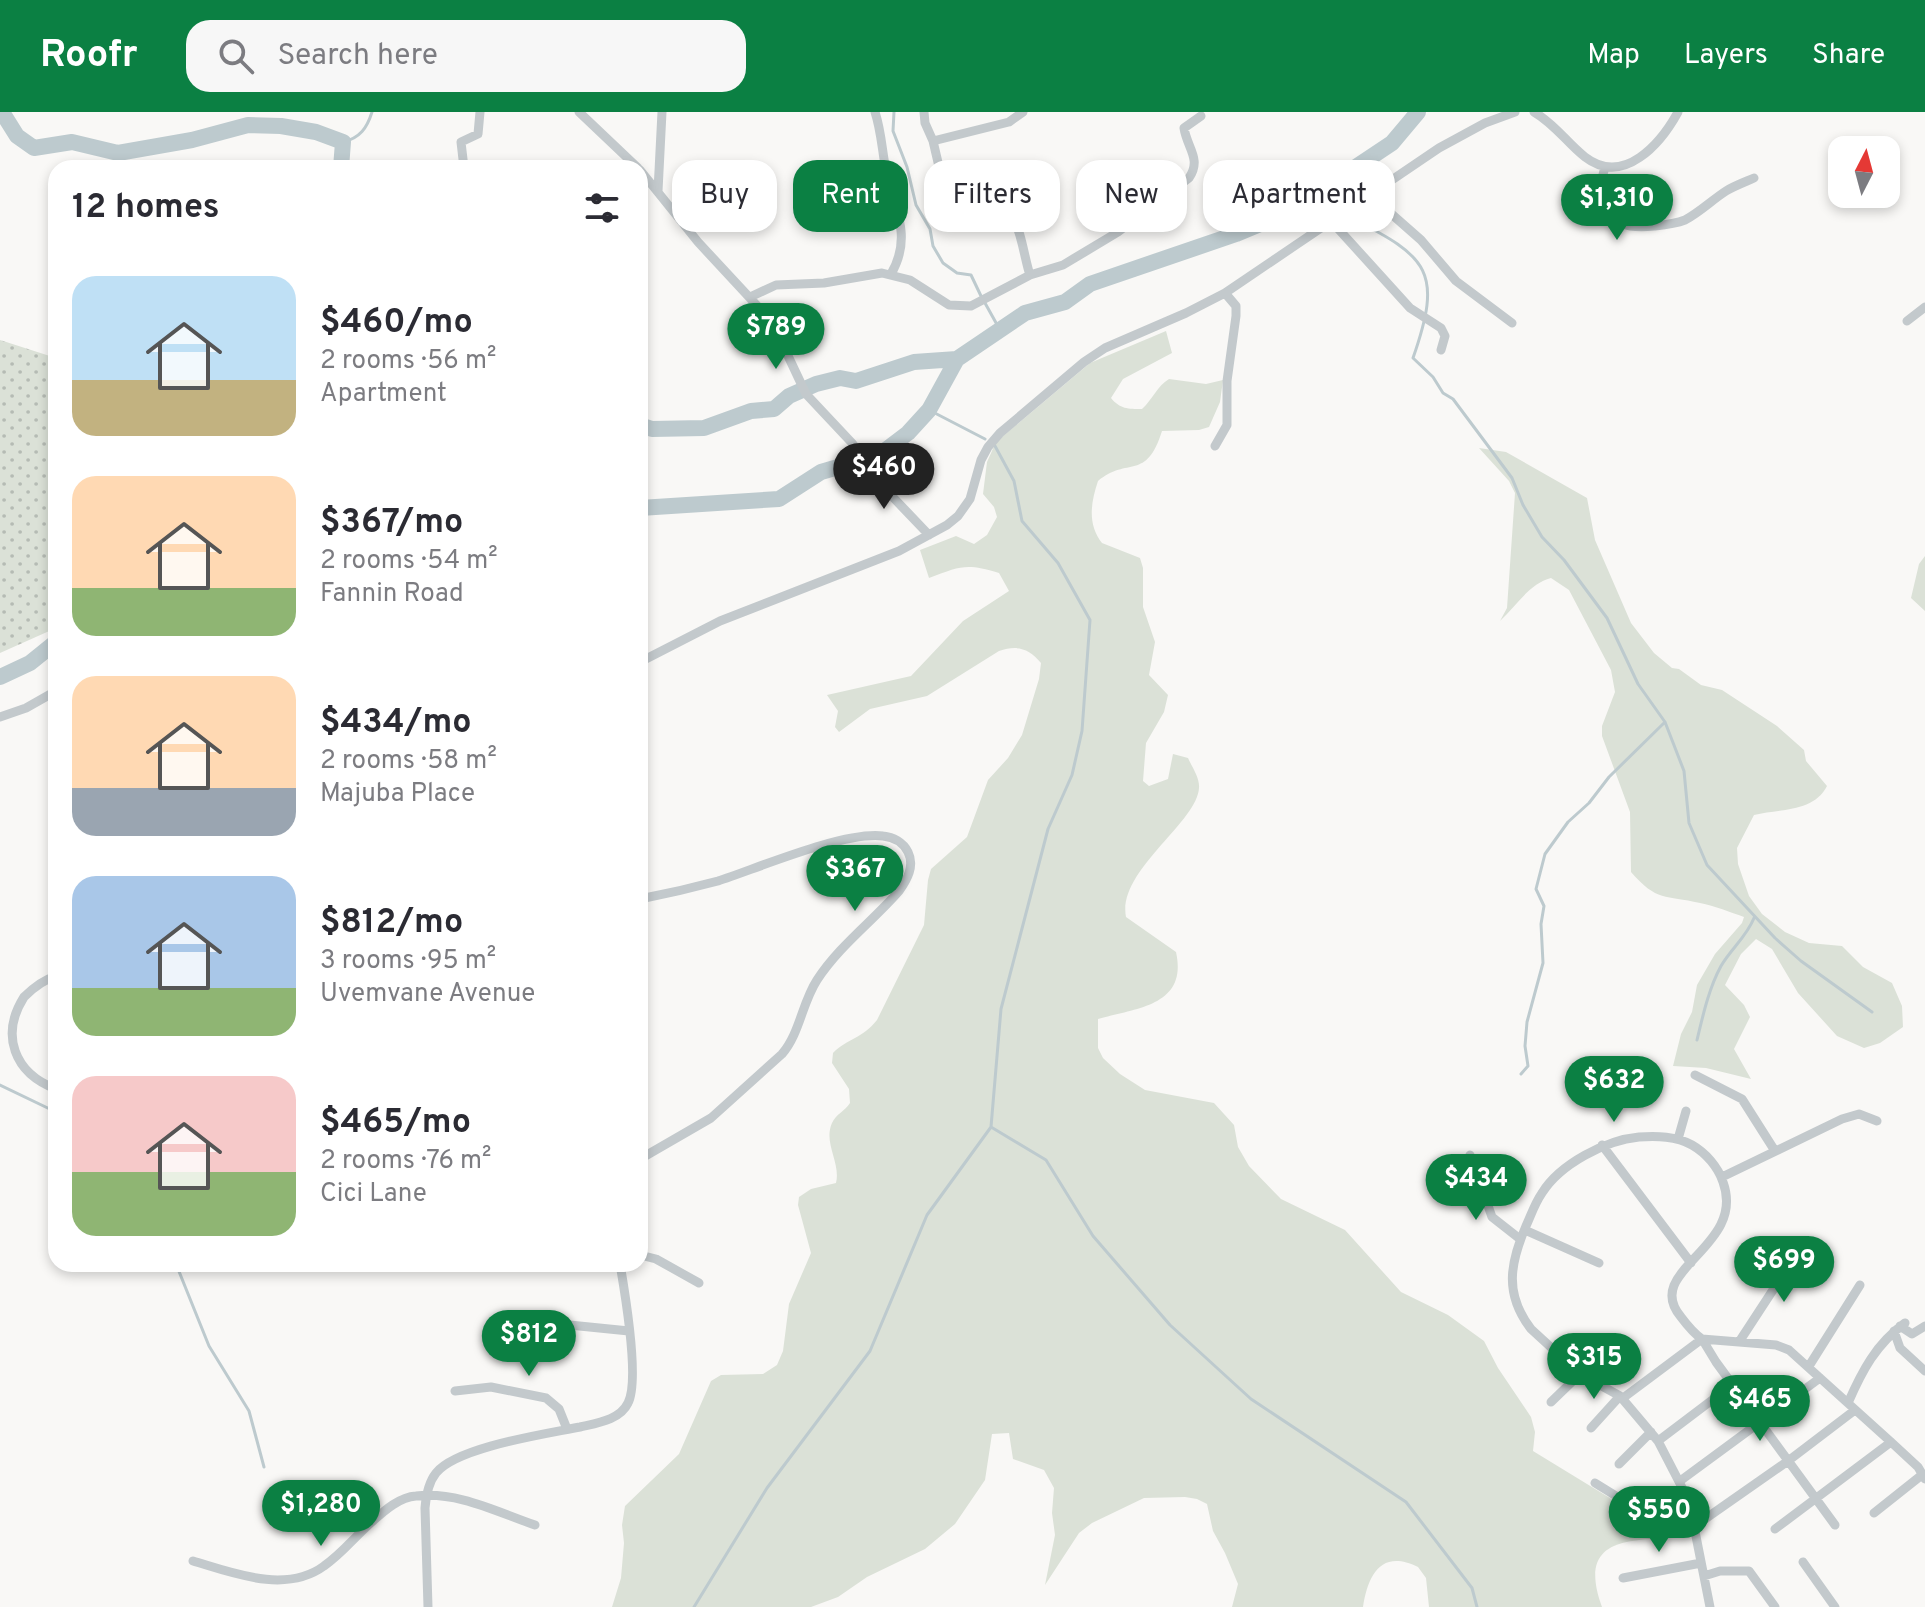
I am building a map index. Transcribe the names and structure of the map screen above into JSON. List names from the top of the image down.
{
  "north": "top",
  "page": {
    "header": "Roofr",
    "search": "Search here",
    "nav": ["Map", "Layers", "Share"],
    "chip": [
      "Buy",
      "Rent",
      "Filters",
      "New",
      "Apartment"
    ],
    "heading": "12 homes",
    "price": [
      "$1,310",
      "$789",
      "$460",
      "$367",
      "$632",
      "$434",
      "$699",
      "$812",
      "$315",
      "$465",
      "$1,280",
      "$550"
    ],
    "list": [
      {
        "name": "$460/mo",
        "note": "2 rooms · 56 m² · Apartment"
      },
      {
        "name": "$367/mo",
        "note": "2 rooms · 54 m² · Fannin Road"
      },
      {
        "name": "$434/mo",
        "note": "2 rooms · 58 m² · Majuba Place"
      },
      {
        "name": "$812/mo",
        "note": "3 rooms · 95 m² · Uvemvane Avenue"
      },
      {
        "name": "$465/mo",
        "note": "2 rooms · 76 m² · Cici Lane"
      }
    ]
  }
}
